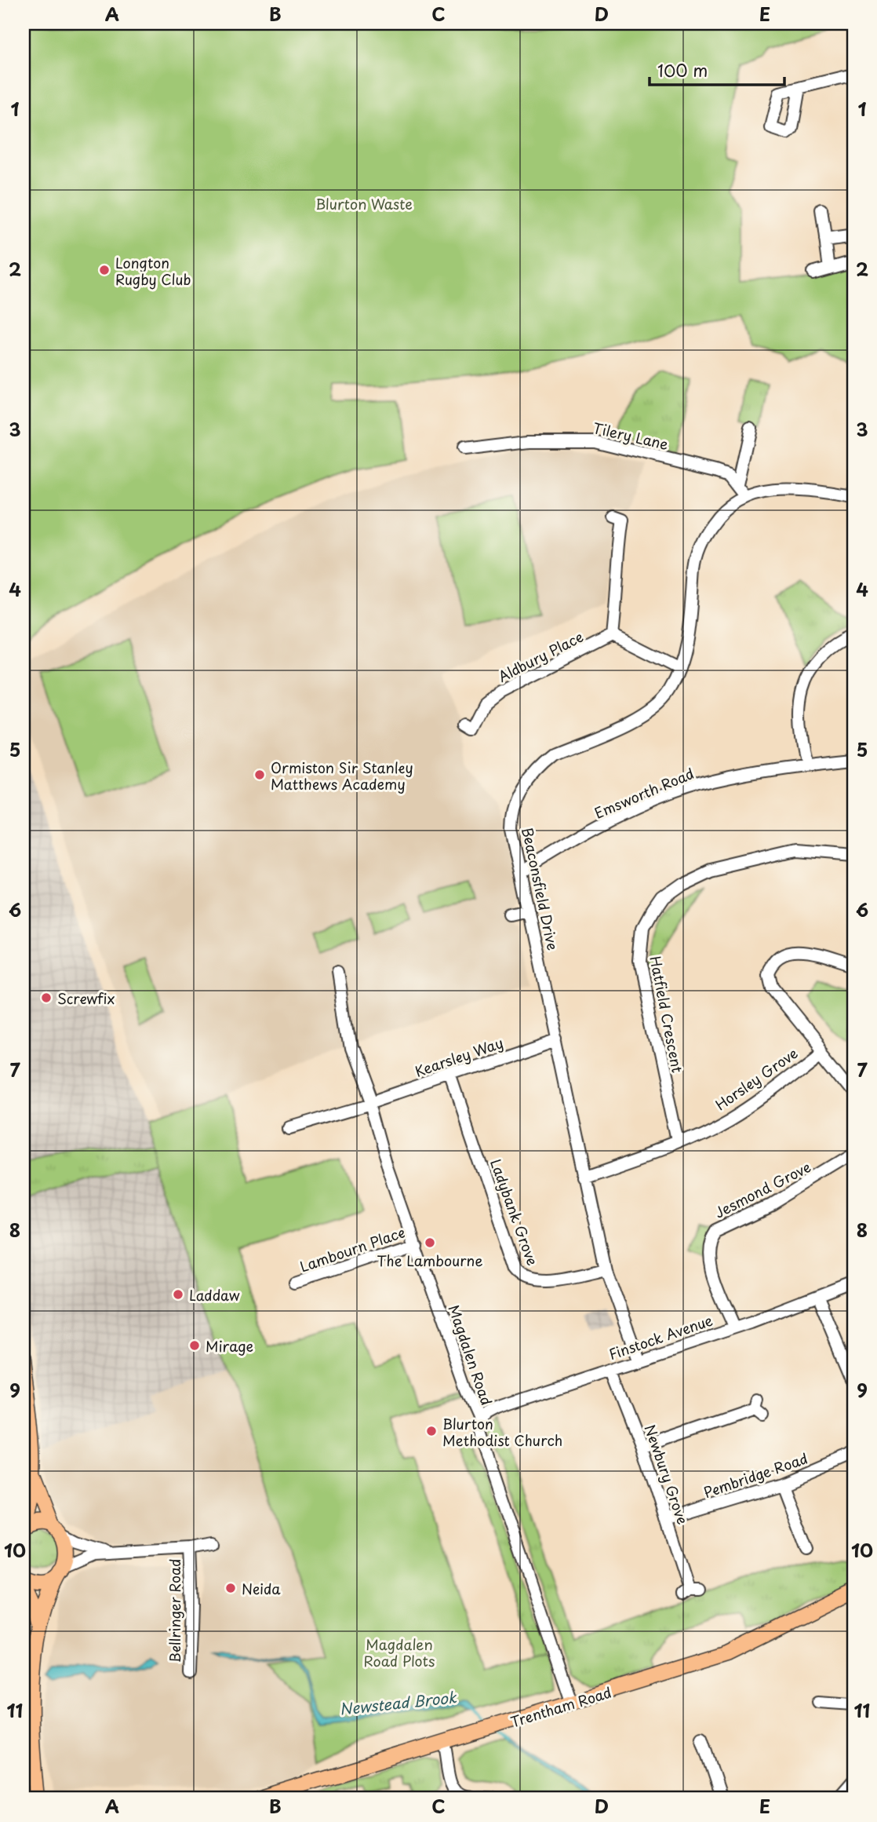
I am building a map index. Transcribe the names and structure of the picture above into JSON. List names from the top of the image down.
{
  "streets": {
    "main road": ["Trentham Road"],
    "street": [
      "Tilery Lane",
      "Aldbury Place",
      "Emsworth Road",
      "Beaconsfield Drive",
      "Hatfield Crescent",
      "Kearsley Way",
      "Horsley Grove",
      "Jesmond Grove",
      "Ladybank Grove",
      "Lambourn Place",
      "Finstock Avenue",
      "Magdalen Road",
      "Newbury Grove",
      "Pembridge Road",
      "Bellringer Road"
    ]
  },
  "crossings": [
    ["Tilery Lane", "Beaconsfield Drive"],
    ["Emsworth Road", "Beaconsfield Drive"],
    ["Beaconsfield Drive", "Kearsley Way"],
    ["Beaconsfield Drive", "Horsley Grove"],
    ["Beaconsfield Drive", "Ladybank Grove"],
    ["Beaconsfield Drive", "Finstock Avenue"],
    ["Hatfield Crescent", "Horsley Grove"],
    ["Kearsley Way", "Ladybank Grove"],
    ["Kearsley Way", "Magdalen Road"],
    ["Jesmond Grove", "Finstock Avenue"],
    ["Lambourn Place", "Magdalen Road"],
    ["Finstock Avenue", "Magdalen Road"],
    ["Finstock Avenue", "Newbury Grove"],
    ["Magdalen Road", "Trentham Road"],
    ["Newbury Grove", "Pembridge Road"]
  ],
  "water": ["Newstead Brook"],
  "parks": ["Blurton Waste", "Magdalen Road Plots"],
  "places": [
    "Longton Rugby Club",
    "Ormiston Sir Stanley Matthews Academy",
    "Screwfix",
    "The Lambourne",
    "Laddaw",
    "Mirage",
    "Blurton Methodist Church",
    "Neida"
  ],
  "scale_bar": "100 m",
  "grid": {
    "columns": [
      "A",
      "B",
      "C",
      "D",
      "E"
    ],
    "rows": [
      "1",
      "2",
      "3",
      "4",
      "5",
      "6",
      "7",
      "8",
      "9",
      "10",
      "11"
    ]
  }
}
